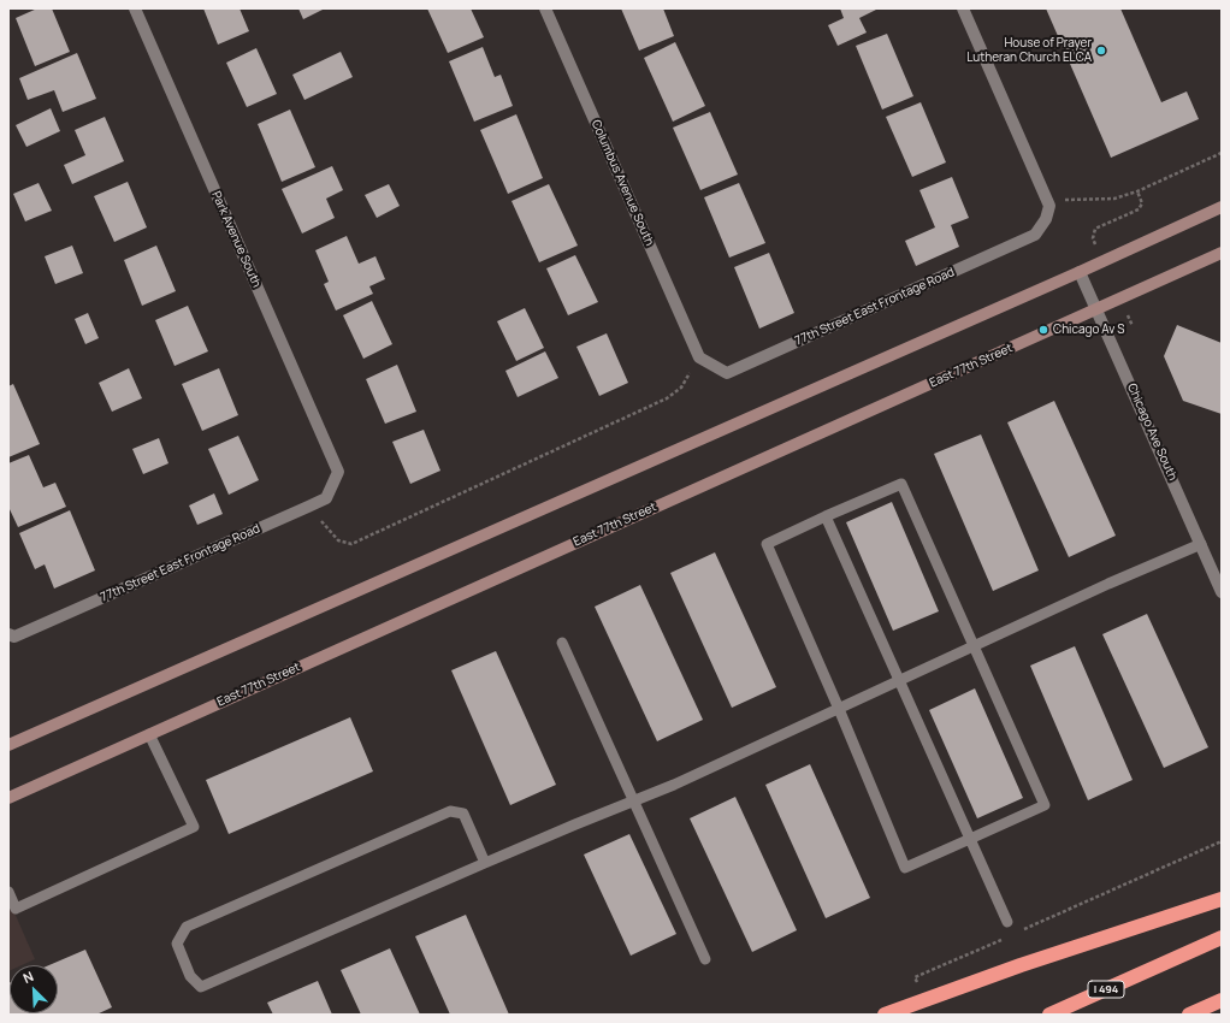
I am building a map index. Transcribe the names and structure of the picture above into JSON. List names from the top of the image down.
{
  "streets": {
    "highway": ["I 494"],
    "street": [
      "Columbus Avenue South",
      "Park Avenue South",
      "77th Street East Frontage Road",
      "East 77th Street",
      "Chicago Ave South"
    ]
  },
  "crossings": [
    ["Columbus Avenue South", "77th Street East Frontage Road"],
    ["Park Avenue South", "77th Street East Frontage Road"],
    ["East 77th Street", "Chicago Ave South"]
  ],
  "places": ["House of Prayer Lutheran Church ELCA", "Chicago Av S"],
  "north": "top left"
}
